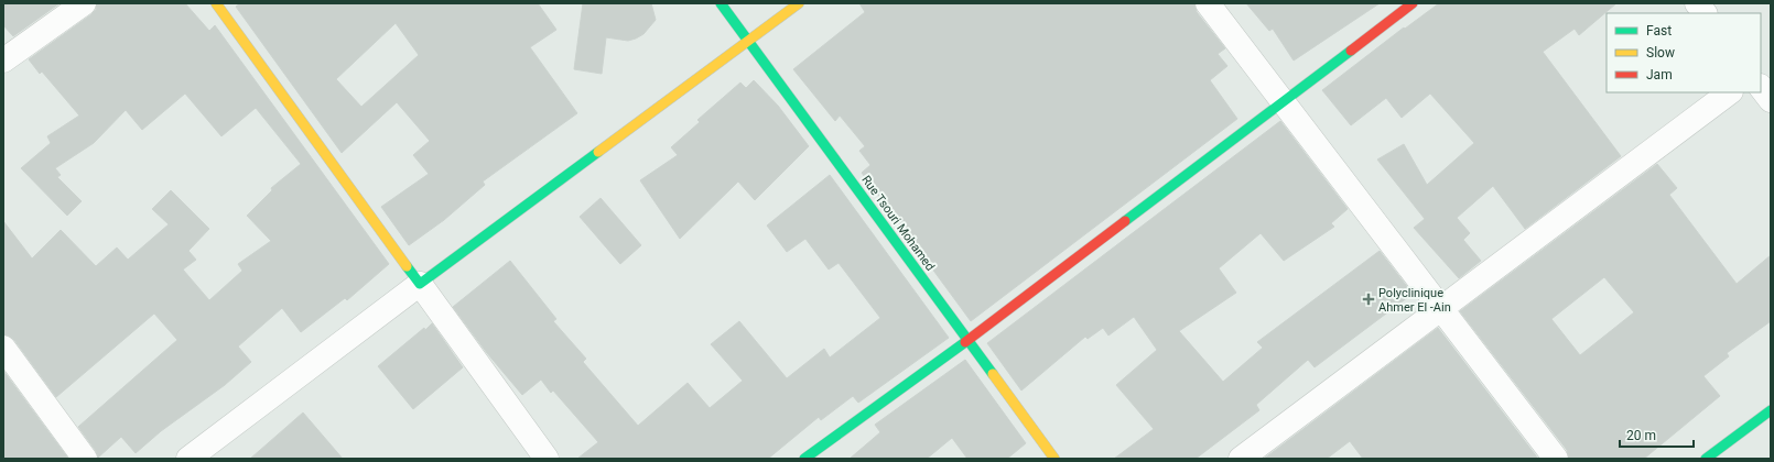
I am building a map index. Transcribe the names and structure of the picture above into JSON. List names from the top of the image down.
{
  "streets": {
    "street": ["Rue Tsouri Mohamed"]
  },
  "places": {
    "health": ["Polyclinique Ahmer El -Ain"]
  },
  "legend": ["Fast", "Slow", "Jam"],
  "scale_bar": "20 m"
}
